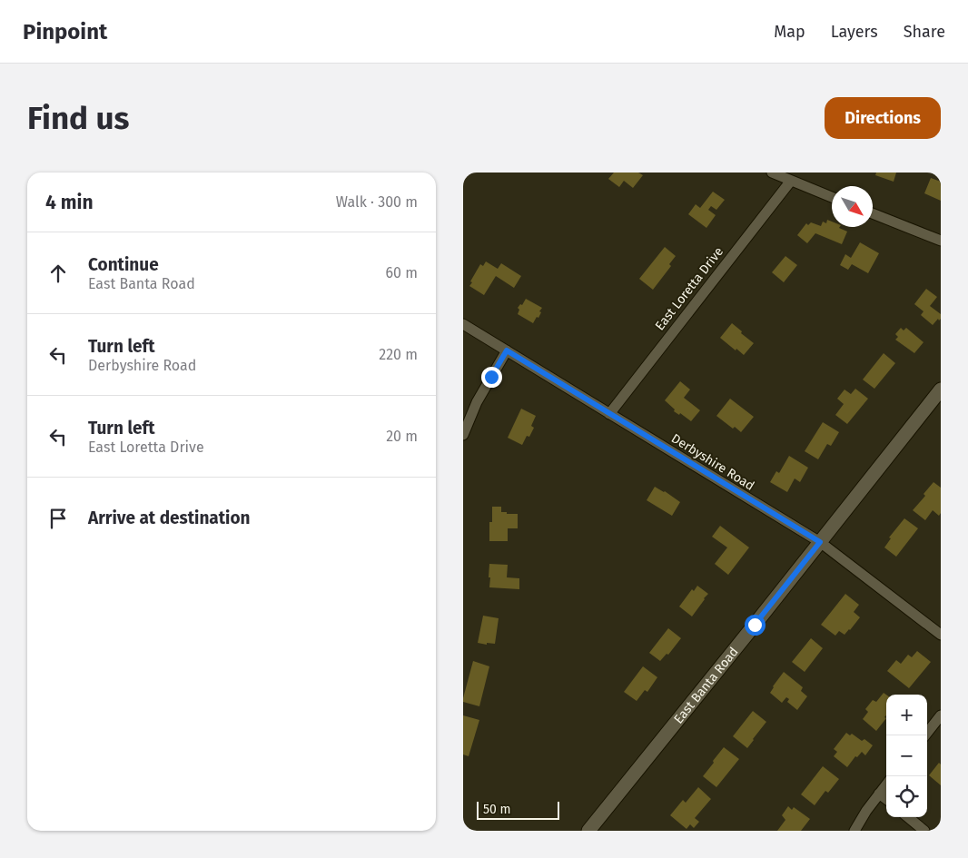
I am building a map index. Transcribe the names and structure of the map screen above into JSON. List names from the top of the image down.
{
  "streets": {
    "street": ["East Loretta Drive", "Derbyshire Road", "East Banta Road"]
  },
  "crossings": [
    ["East Loretta Drive", "Derbyshire Road"],
    ["Derbyshire Road", "East Banta Road"]
  ],
  "scale_bar": "50 m",
  "north": "bottom right",
  "page": {
    "header": "Pinpoint",
    "nav": ["Map", "Layers", "Share"],
    "buttons": "Directions",
    "title": "Find us",
    "heading": ["4 min", "Walk · 300 m"],
    "list": [
      ["Continue", "East Banta Road", "60 m"],
      ["Turn left", "Derbyshire Road", "220 m"],
      ["Turn left", "East Loretta Drive", "20 m"],
      "Arrive at destination"
    ],
    "map_buttons": ["+", "−"],
    "scale": "50 m"
  }
}
